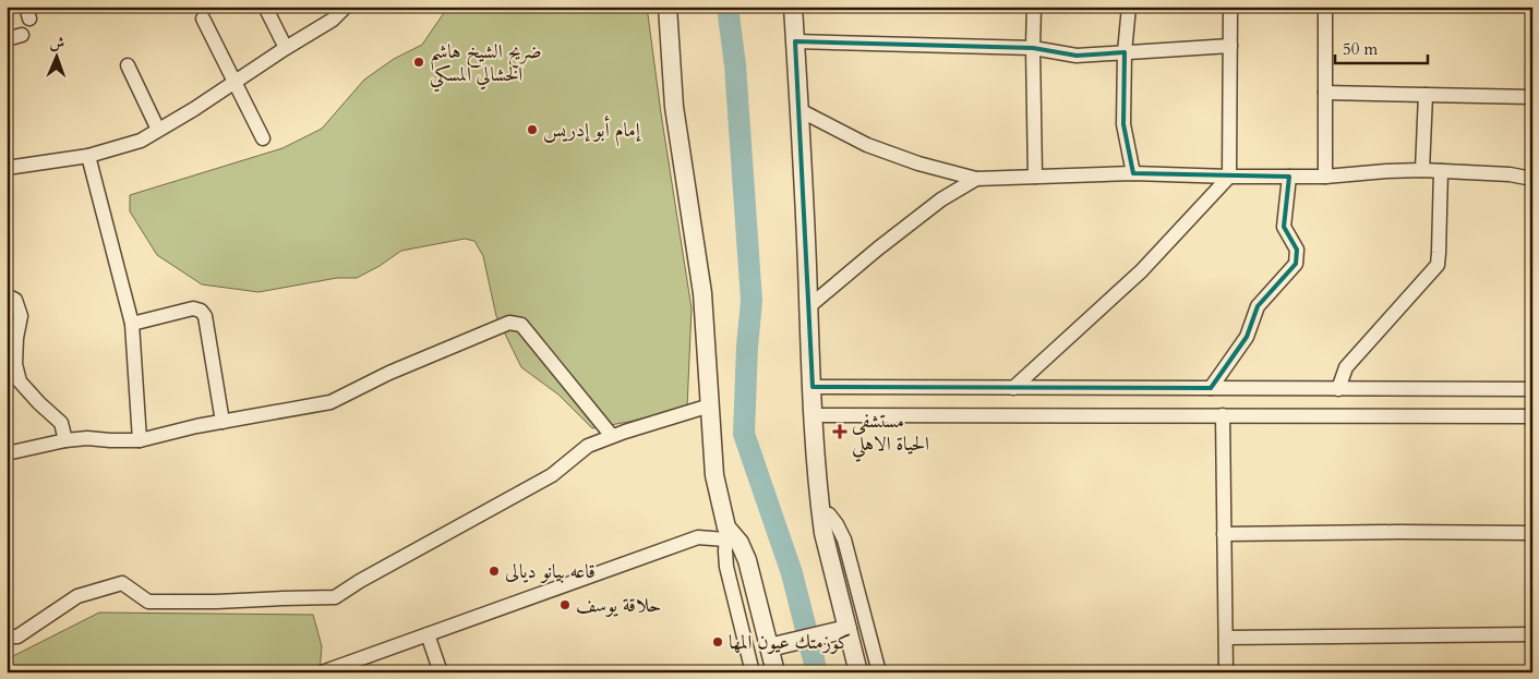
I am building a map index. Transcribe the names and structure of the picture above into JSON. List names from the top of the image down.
{
  "places": {
    "other": [
      "ضريح الشيخ هاشم الخشالي المسكي",
      "إمام أبو إدريس",
      "قاعه بيانو ديالى",
      "حلاقة يوسف",
      "كوزمتك عيون المها"
    ],
    "health": ["مستشفى الحياة الاهلي"]
  },
  "scale_bar": "50 m",
  "north": "top"
}
